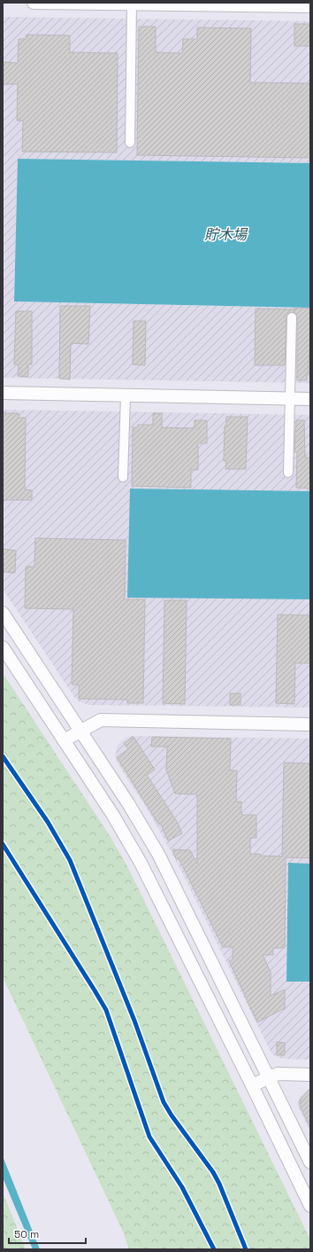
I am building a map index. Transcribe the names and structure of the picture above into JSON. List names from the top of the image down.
{
  "water": ["貯木場"],
  "scale_bar": "50 m"
}
